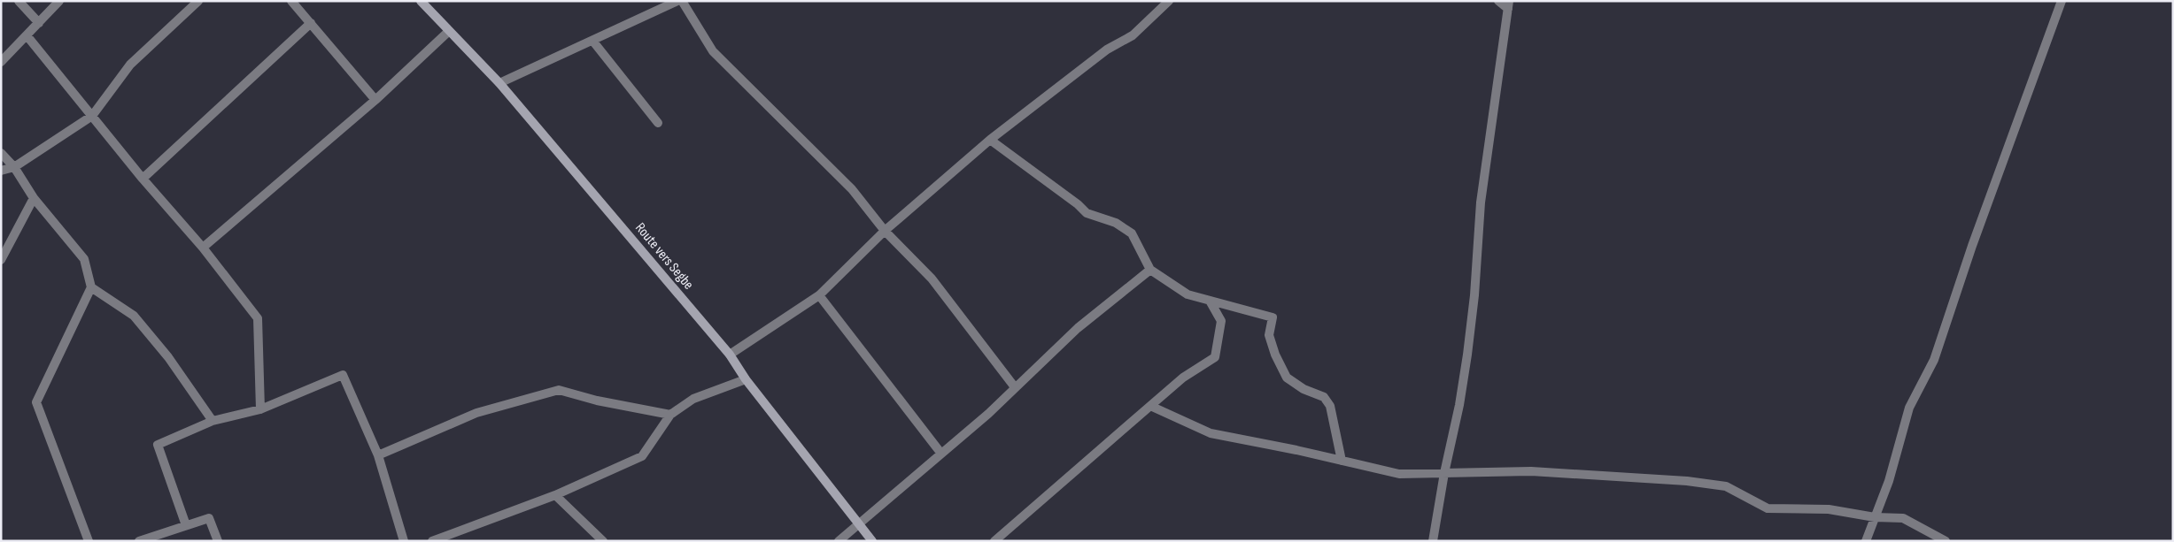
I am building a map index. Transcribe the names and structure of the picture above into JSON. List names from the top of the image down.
{
  "streets": {
    "main road": ["Route vers Segbe"]
  }
}
